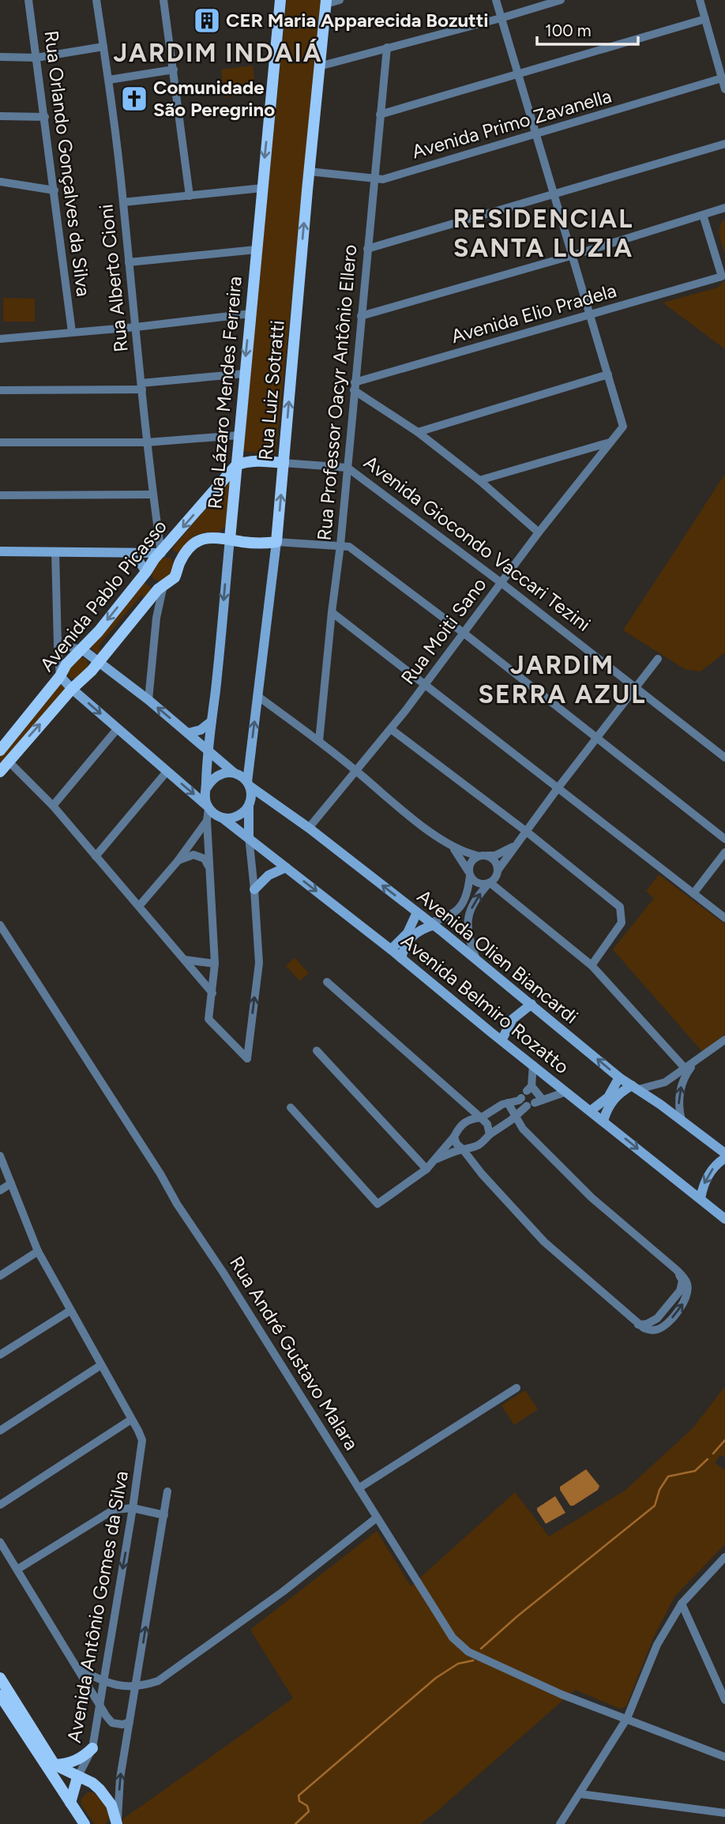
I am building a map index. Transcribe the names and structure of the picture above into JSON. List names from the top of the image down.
{
  "streets": {
    "main road": [
      "Rua Luiz Sotratti",
      "Rua Lázaro Mendes Ferreira",
      "Avenida Giocondo Vaccari Tezini",
      "Avenida Pablo Picasso"
    ],
    "street": [
      "Avenida Primo Zavanella",
      "Rua Orlando Gonçalves da Silva",
      "Rua Alberto Cioni",
      "Avenida Elio Pradela",
      "Rua Professor Oacyr Antônio Ellero",
      "Rua Moiti Sano",
      "Avenida Olien Biancardi",
      "Avenida Belmiro Rozatto",
      "Rua André Gustavo Malara",
      "Avenida Antônio Gomes da Silva"
    ]
  },
  "crossings": [
    ["Avenida Primo Zavanella", "Rua Luiz Sotratti"],
    ["Avenida Primo Zavanella", "Rua Professor Oacyr Antônio Ellero"],
    ["Rua Alberto Cioni", "Avenida Pablo Picasso"],
    ["Avenida Elio Pradela", "Rua Professor Oacyr Antônio Ellero"],
    ["Rua Luiz Sotratti", "Rua Lázaro Mendes Ferreira"],
    ["Rua Luiz Sotratti", "Avenida Giocondo Vaccari Tezini"],
    ["Rua Luiz Sotratti", "Avenida Pablo Picasso"],
    ["Rua Luiz Sotratti", "Avenida Olien Biancardi"],
    ["Rua Luiz Sotratti", "Avenida Belmiro Rozatto"],
    ["Rua Lázaro Mendes Ferreira", "Avenida Giocondo Vaccari Tezini"],
    ["Rua Lázaro Mendes Ferreira", "Avenida Pablo Picasso"],
    ["Rua Lázaro Mendes Ferreira", "Avenida Olien Biancardi"],
    ["Rua Lázaro Mendes Ferreira", "Avenida Belmiro Rozatto"],
    ["Rua Professor Oacyr Antônio Ellero", "Avenida Giocondo Vaccari Tezini"],
    ["Avenida Giocondo Vaccari Tezini", "Avenida Pablo Picasso"],
    ["Avenida Giocondo Vaccari Tezini", "Rua Moiti Sano"],
    ["Rua Moiti Sano", "Avenida Olien Biancardi"],
    ["Avenida Olien Biancardi", "Avenida Belmiro Rozatto"]
  ],
  "one_way": ["Rua Luiz Sotratti", "Rua Lázaro Mendes Ferreira", "Avenida Belmiro Rozatto"],
  "districts": ["JARDIM INDAIÁ", "RESIDENCIAL SANTA LUZIA", "JARDIM SERRA AZUL"],
  "places": {
    "building": ["CER Maria Apparecida Bozutti"],
    "church": ["Comunidade São Peregrino"]
  },
  "scale_bar": "100 m"
}
